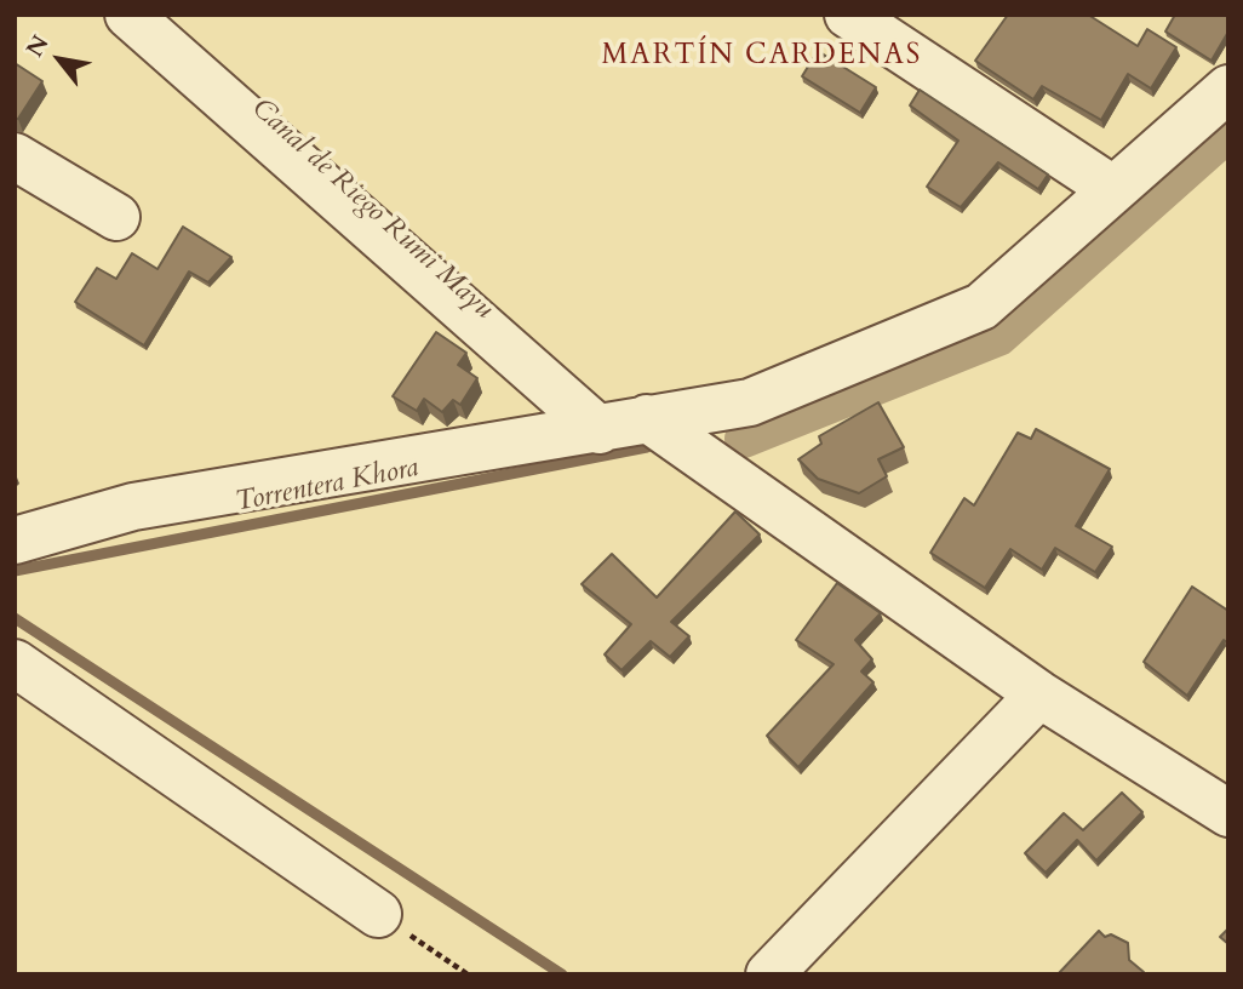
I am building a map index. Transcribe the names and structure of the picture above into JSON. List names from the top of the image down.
{
  "districts": ["MARTÍN CARDENAS"],
  "water": ["Canal de Riego Rumi Mayu", "Torrentera Khora"],
  "north": "top left"
}
